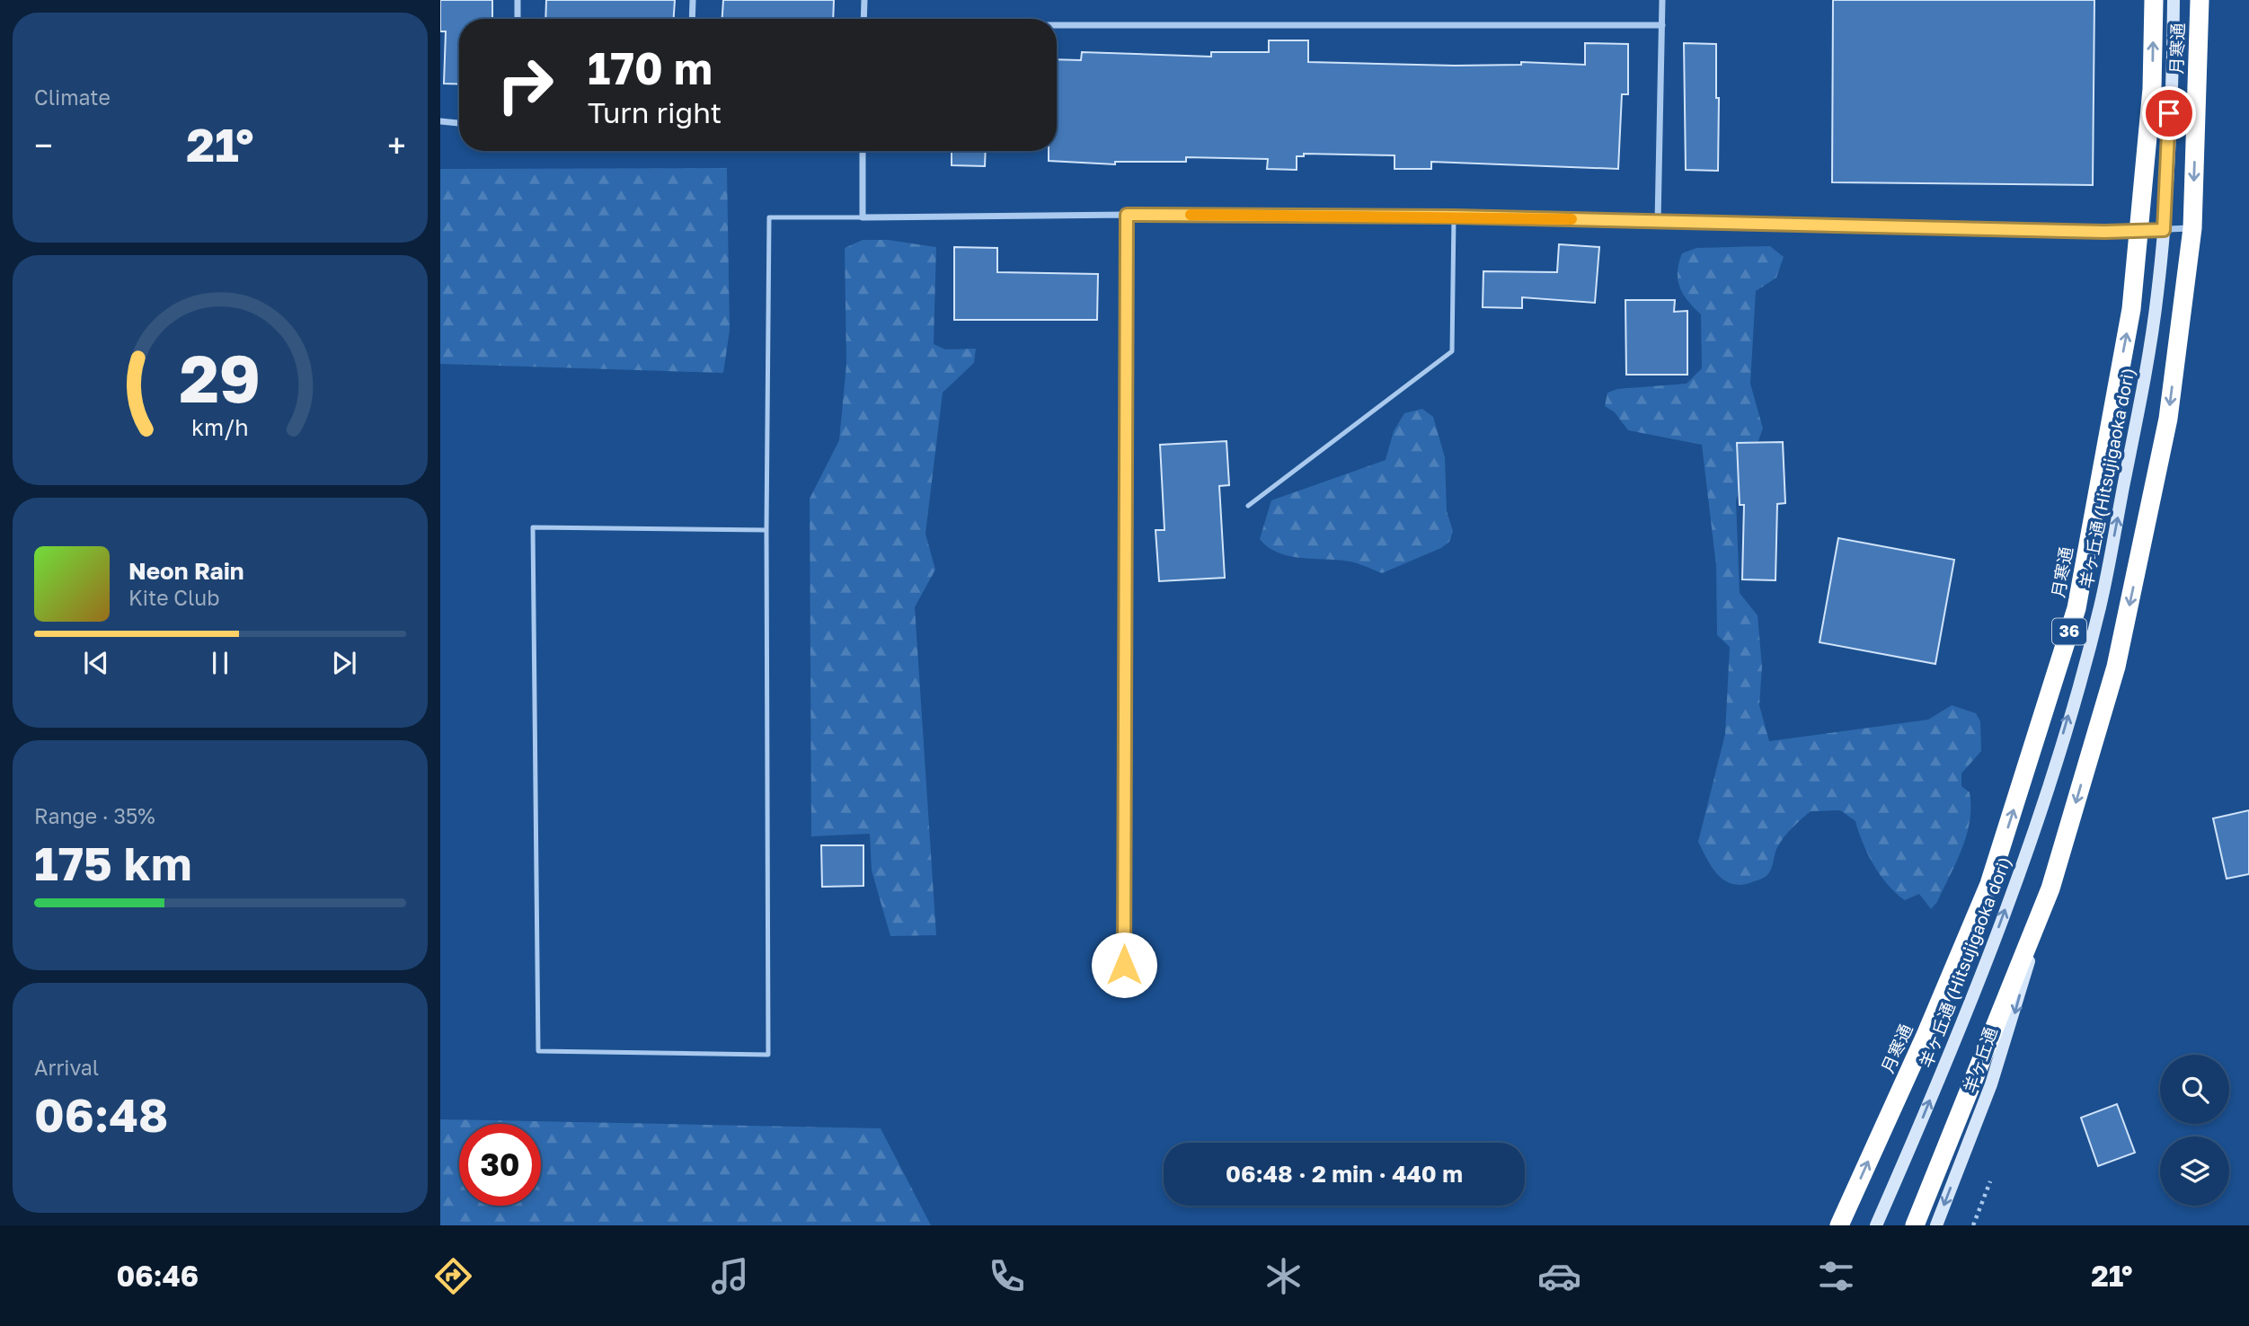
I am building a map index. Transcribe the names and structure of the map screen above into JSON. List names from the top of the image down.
{
  "streets": {
    "highway": ["月寒通", "36"],
    "main road": ["羊ヶ丘通 (Hitsujigaoka dori)", "羊ヶ丘通"]
  },
  "crossings": [
    ["月寒通", "羊ヶ丘通"]
  ],
  "one_way": ["羊ヶ丘通 (Hitsujigaoka dori)", "羊ヶ丘通"],
  "page": {
    "tile": [
      "Climate",
      ["Range · 35%", "175 km"],
      ["Arrival", "06:48"]
    ],
    "turn": ["170 m", "Turn right"],
    "heat": ["−", "21°", "+"],
    "song": ["Neon Rain", "Kite Club"],
    "limit": "30",
    "trip": "06:48 · 2 min · 440 m",
    "tabs": ["06:46", "21°"],
    "gauge": ["29", "km/h"]
  }
}
